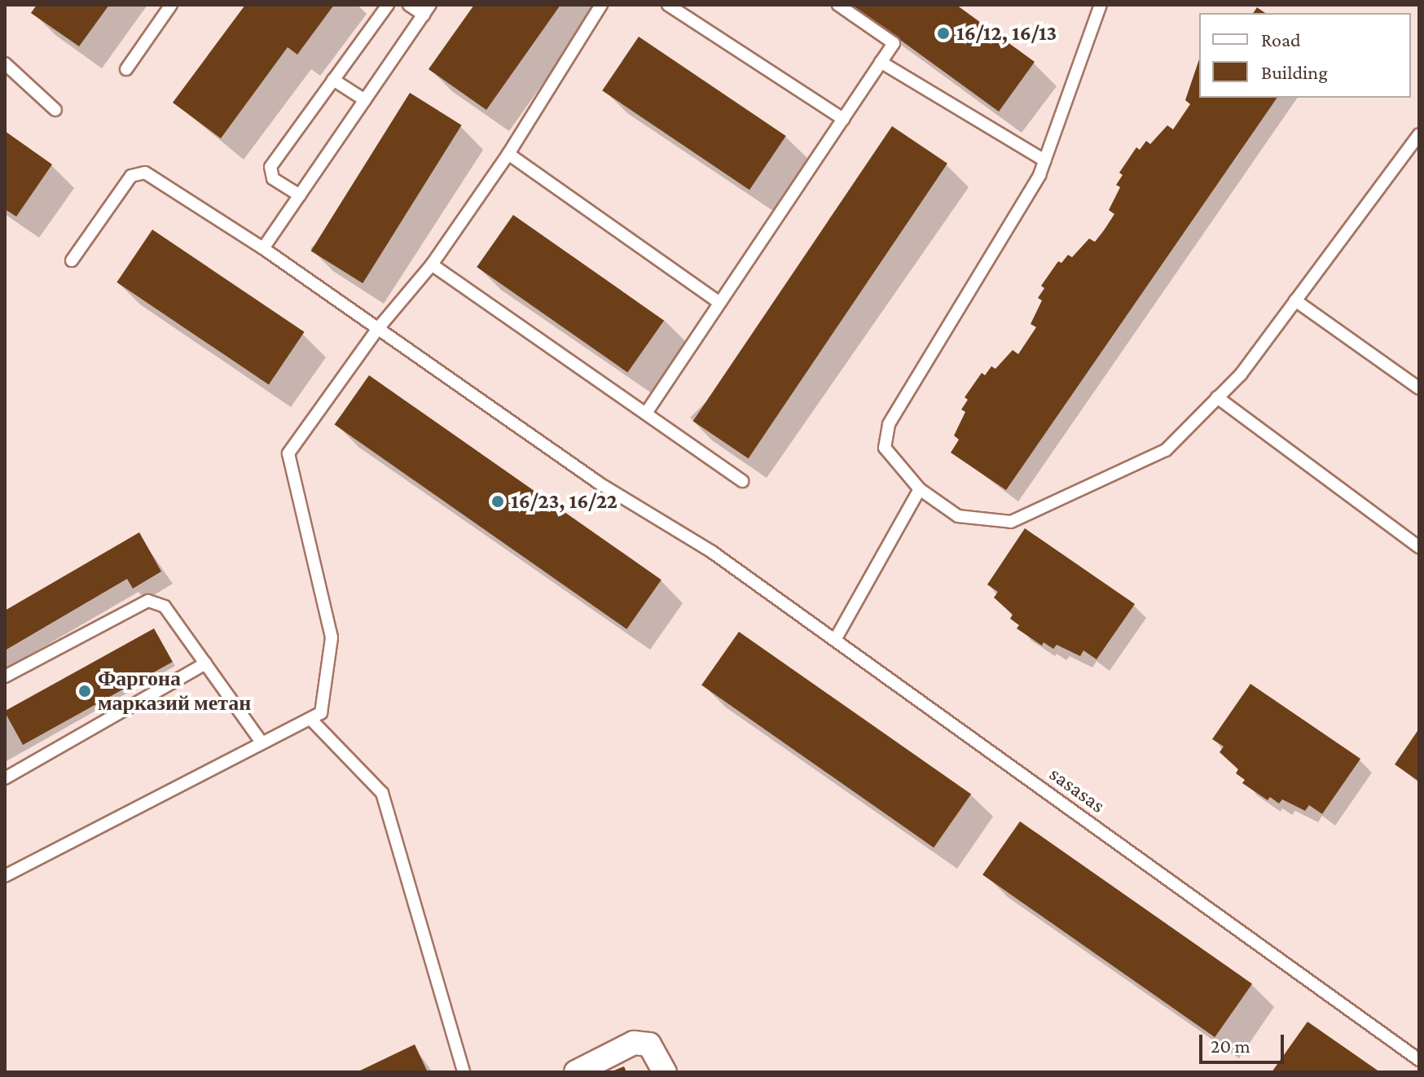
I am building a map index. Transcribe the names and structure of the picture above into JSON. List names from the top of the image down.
{
  "streets": {
    "lane": ["sasasas"]
  },
  "places": ["16/12, 16/13", "16/23, 16/22", "Фаргона марказий метан"],
  "legend": ["Road", "Building"],
  "scale_bar": "20 m"
}
